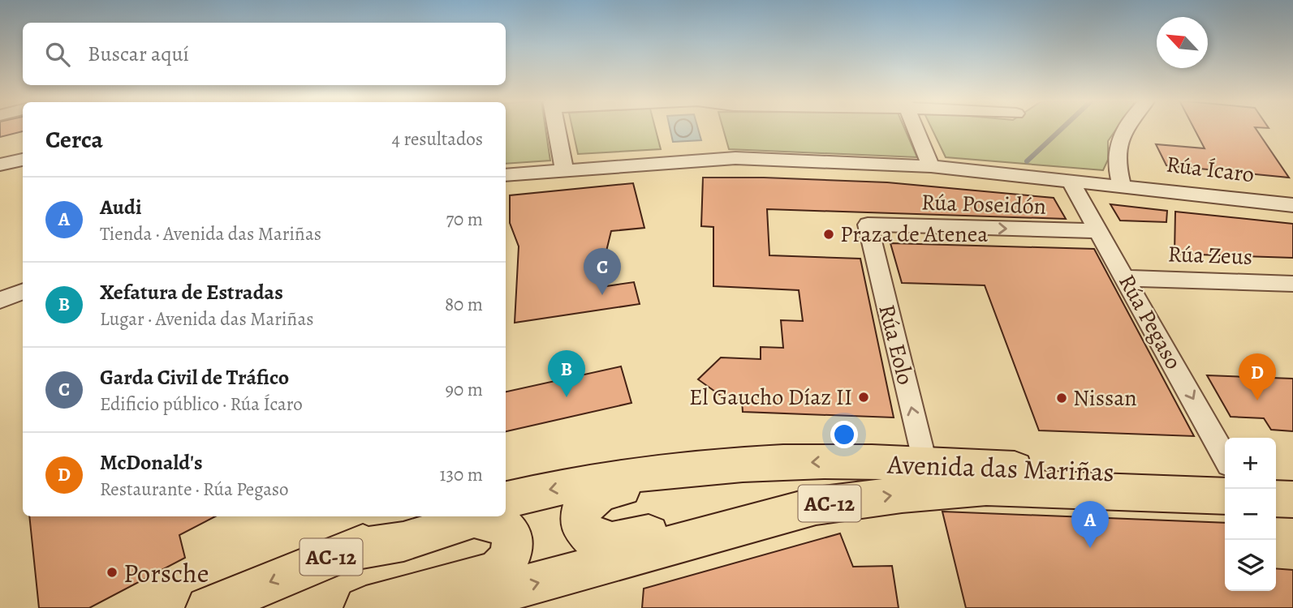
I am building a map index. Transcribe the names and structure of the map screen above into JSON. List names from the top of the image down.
{
  "streets": {
    "highway": ["Avenida das Mariñas", "AC-12"],
    "street": [
      "Rúa Ícaro",
      "Rúa Poseidón",
      "Rúa Zeus",
      "Rúa Pegaso",
      "Rúa Eolo"
    ]
  },
  "crossings": [
    ["Rúa Ícaro", "Rúa Pegaso"],
    ["Rúa Poseidón", "Rúa Pegaso"],
    ["Rúa Poseidón", "Rúa Eolo"],
    ["Rúa Zeus", "Rúa Pegaso"],
    ["Rúa Eolo", "Avenida das Mariñas"]
  ],
  "one_way": ["Rúa Poseidón", "Rúa Pegaso", "Rúa Eolo"],
  "places": [
    "Praza de Atenea",
    "El Gaucho Díaz II",
    "Nissan",
    "Porsche"
  ],
  "north": "top left",
  "page": {
    "search": "Buscar aquí",
    "heading": ["Cerca", "4 resultados"],
    "list": [
      {
        "mark": "A",
        "name": "Audi",
        "note": "Tienda · Avenida das Mariñas",
        "value": "70 m"
      },
      {
        "mark": "B",
        "name": "Xefatura de Estradas",
        "note": "Lugar · Avenida das Mariñas",
        "value": "80 m"
      },
      {
        "mark": "C",
        "name": "Garda Civil de Tráfico",
        "note": "Edificio público · Rúa Ícaro",
        "value": "90 m"
      },
      {
        "mark": "D",
        "name": "McDonald's",
        "note": "Restaurante · Rúa Pegaso",
        "value": "130 m"
      }
    ],
    "pins": [
      "C",
      "B",
      "D",
      "A"
    ],
    "map_buttons": ["+", "−"]
  }
}
